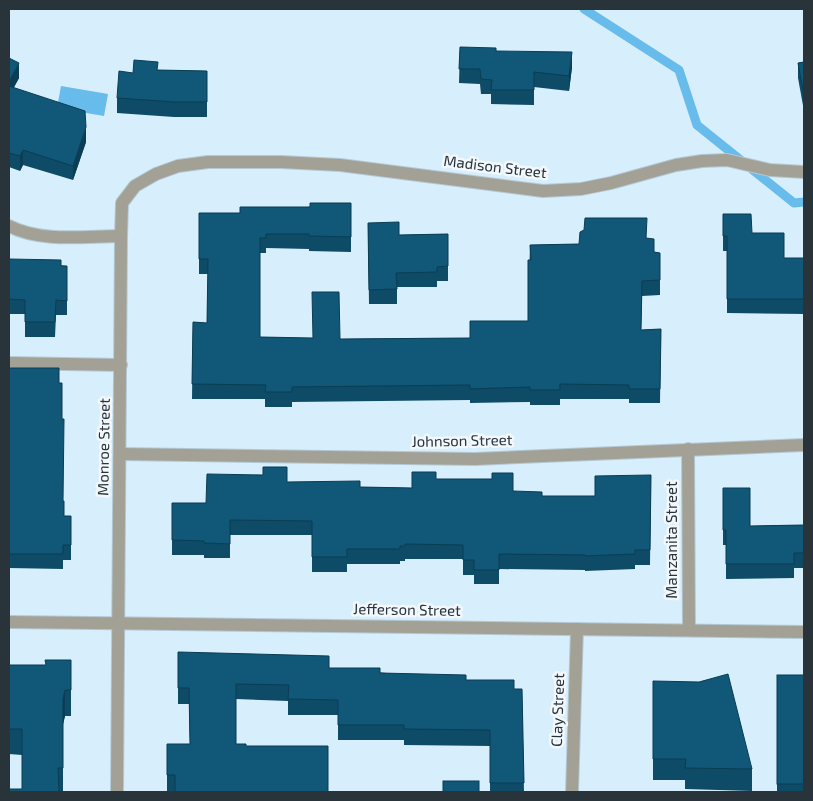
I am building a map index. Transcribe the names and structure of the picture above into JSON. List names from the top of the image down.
{
  "streets": {
    "street": [
      "Madison Street",
      "Johnson Street",
      "Monroe Street",
      "Manzanita Street",
      "Jefferson Street",
      "Clay Street"
    ]
  },
  "crossings": [
    ["Madison Street", "Monroe Street"],
    ["Johnson Street", "Monroe Street"],
    ["Johnson Street", "Manzanita Street"],
    ["Monroe Street", "Jefferson Street"],
    ["Manzanita Street", "Jefferson Street"],
    ["Jefferson Street", "Clay Street"]
  ]
}
